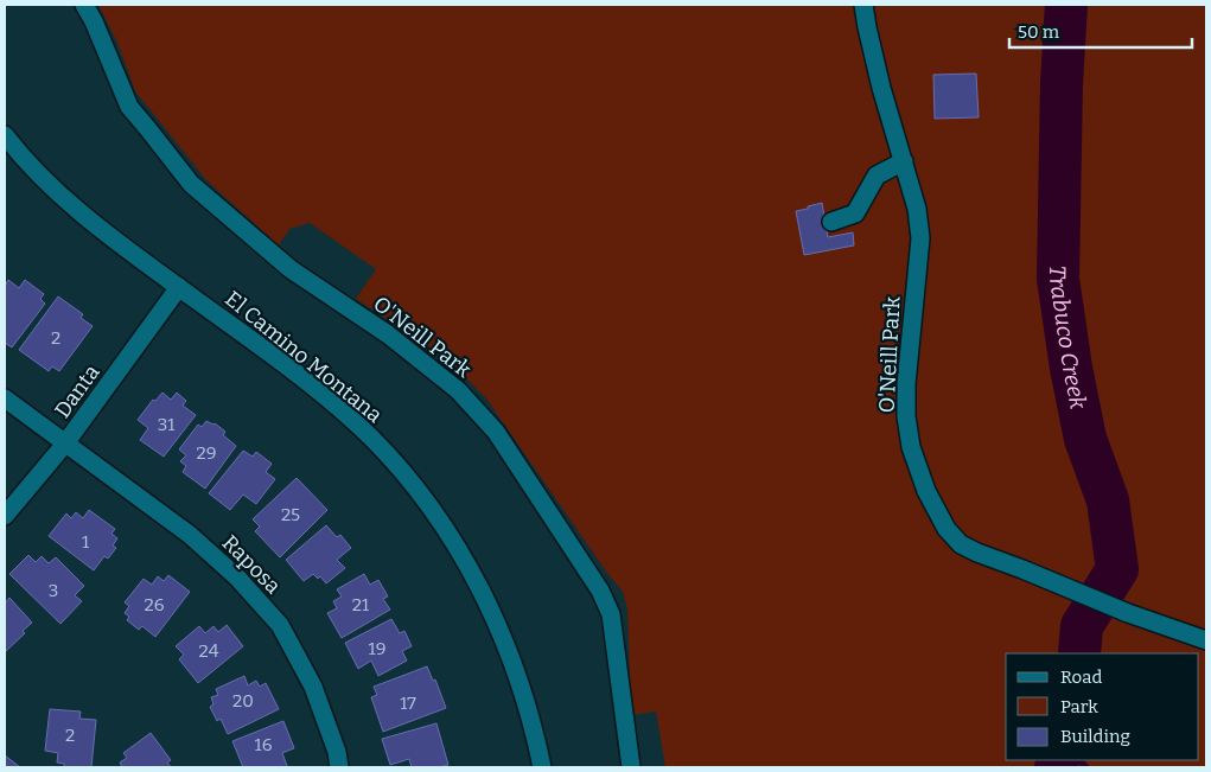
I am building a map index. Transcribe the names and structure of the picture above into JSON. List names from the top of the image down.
{
  "streets": {
    "street": [
      "O'Neill Park",
      "El Camino Montana",
      "Danta",
      "Raposa"
    ]
  },
  "crossings": [
    ["El Camino Montana", "Danta"],
    ["Danta", "Raposa"]
  ],
  "water": ["Trabuco Creek"],
  "house_numbers": [
    "2",
    "31",
    "29",
    "25",
    "1",
    "3",
    "26",
    "21",
    "19",
    "24",
    "20",
    "17",
    "2",
    "16"
  ],
  "legend": ["Road", "Park", "Building"],
  "scale_bar": "50 m"
}
